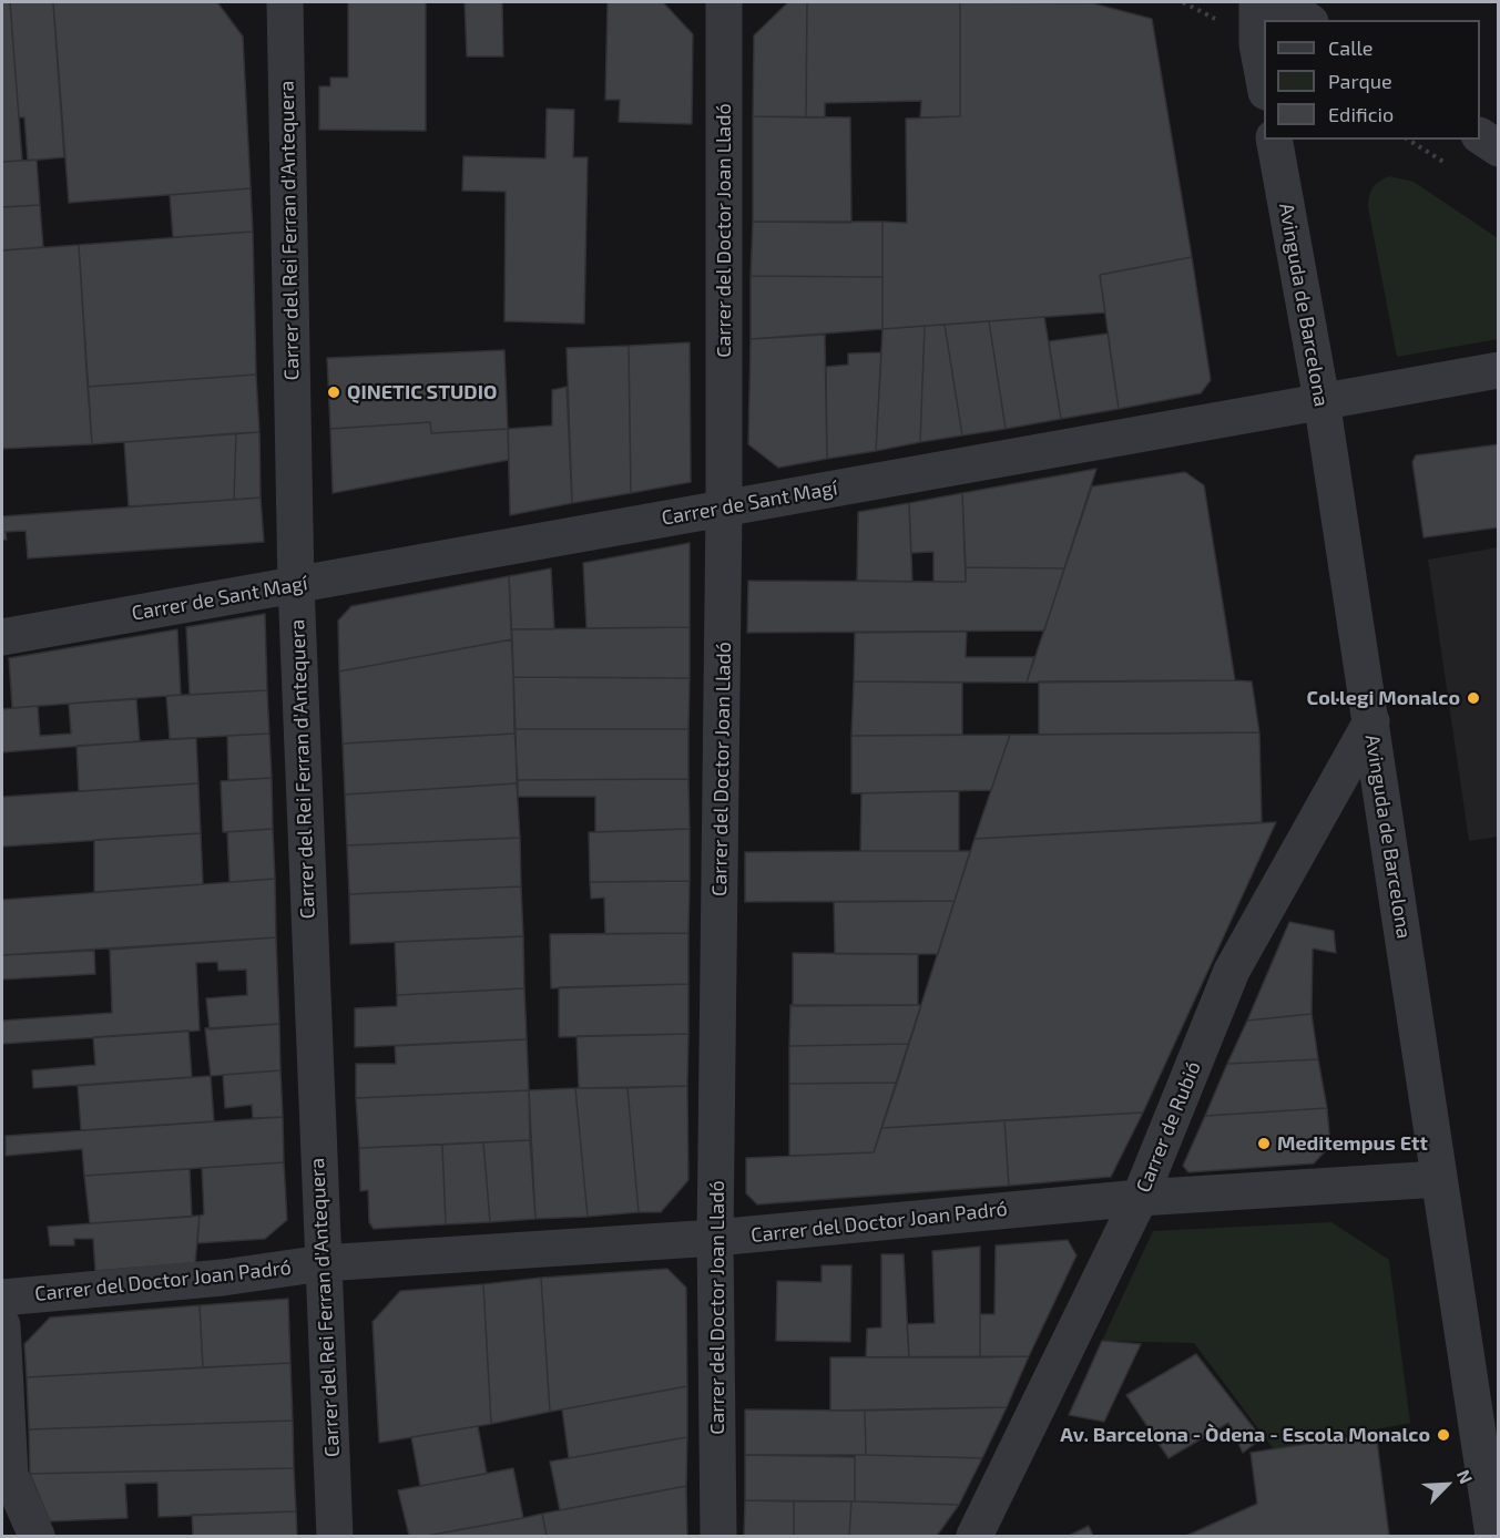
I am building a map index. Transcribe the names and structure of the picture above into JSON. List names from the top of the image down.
{
  "streets": {
    "street": [
      "Carrer del Rei Ferran d'Antequera",
      "Carrer del Doctor Joan Lladó",
      "Avinguda de Barcelona",
      "Carrer de Sant Magí",
      "Carrer de Rubió",
      "Carrer del Doctor Joan Padró"
    ]
  },
  "crossings": [
    ["Carrer del Rei Ferran d'Antequera", "Carrer de Sant Magí"],
    ["Carrer del Rei Ferran d'Antequera", "Carrer del Doctor Joan Padró"],
    ["Carrer del Doctor Joan Lladó", "Carrer de Sant Magí"],
    ["Carrer del Doctor Joan Lladó", "Carrer del Doctor Joan Padró"],
    ["Avinguda de Barcelona", "Carrer de Sant Magí"],
    ["Avinguda de Barcelona", "Carrer de Rubió"],
    ["Avinguda de Barcelona", "Carrer del Doctor Joan Padró"],
    ["Carrer de Rubió", "Carrer del Doctor Joan Padró"]
  ],
  "places": [
    "QINETIC STUDIO",
    "Col·legi Monalco",
    "Meditempus Ett",
    "Av. Barcelona - Òdena - Escola Monalco"
  ],
  "legend": ["Calle", "Parque", "Edificio"],
  "north": "top right"
}
